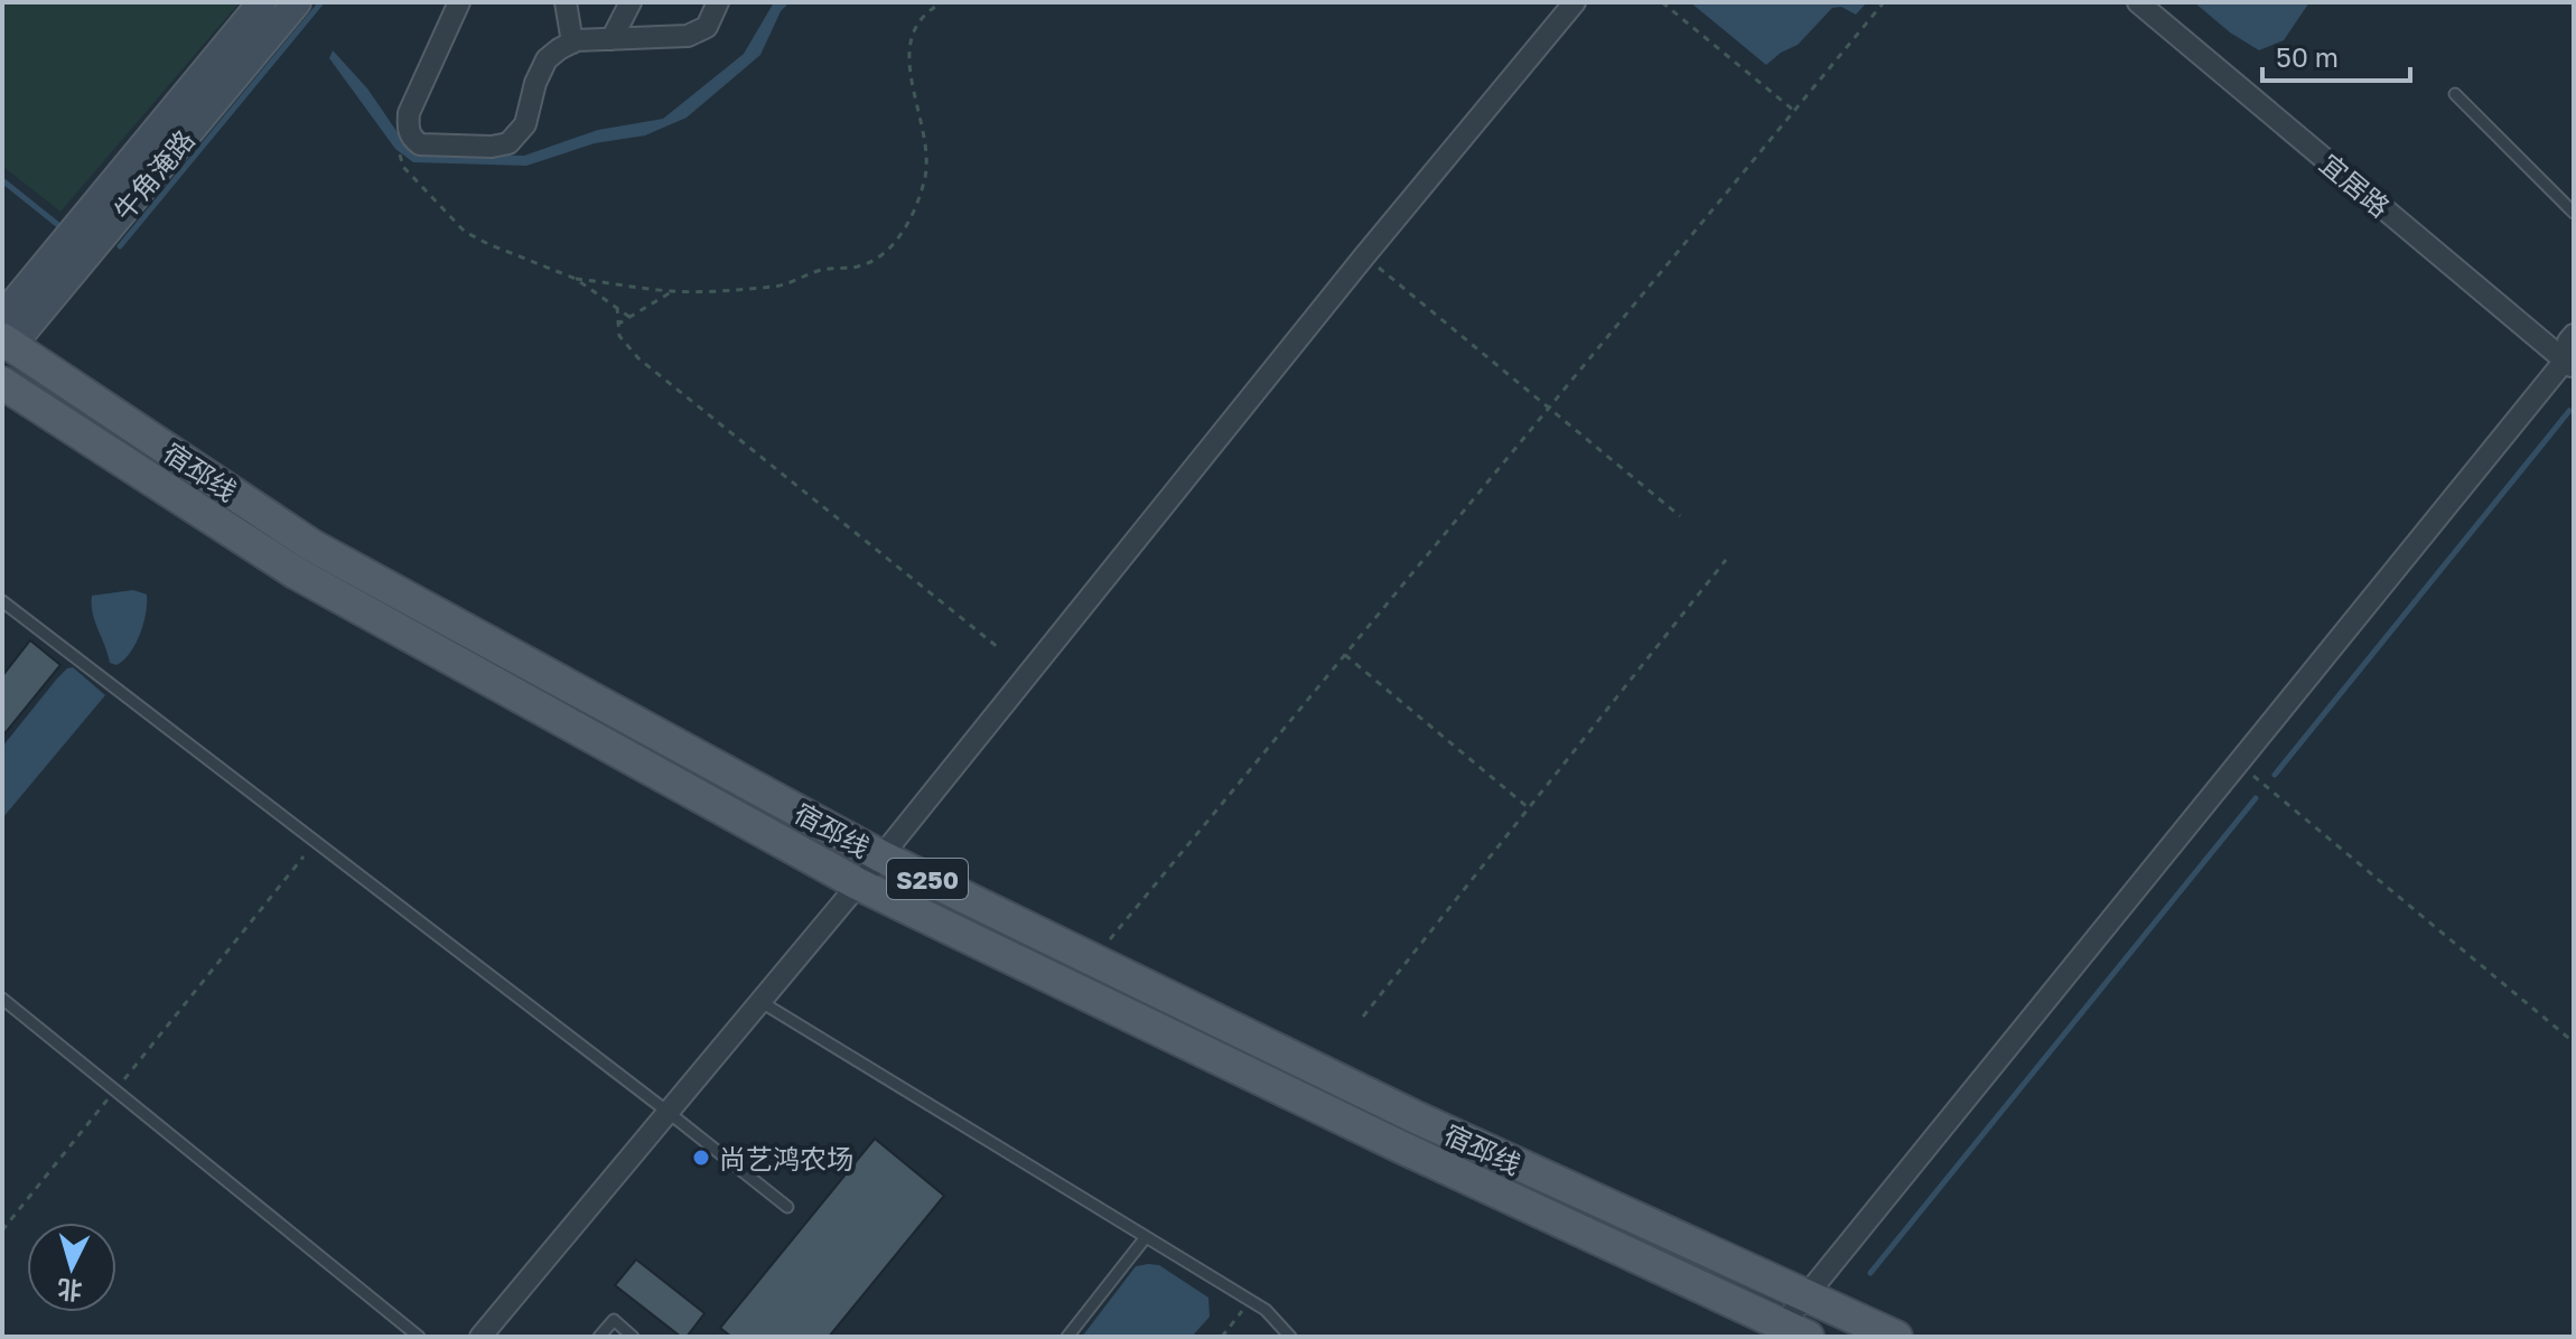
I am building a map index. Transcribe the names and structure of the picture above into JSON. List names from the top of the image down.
{
  "streets": {
    "main road": ["宿邳线", "S250"],
    "street": ["牛角淹路", "宜居路"]
  },
  "crossings": [
    ["牛角淹路", "宿邳线"]
  ],
  "places": ["尚艺鸿农场"],
  "scale_bar": "50 m",
  "north": "bottom"
}
